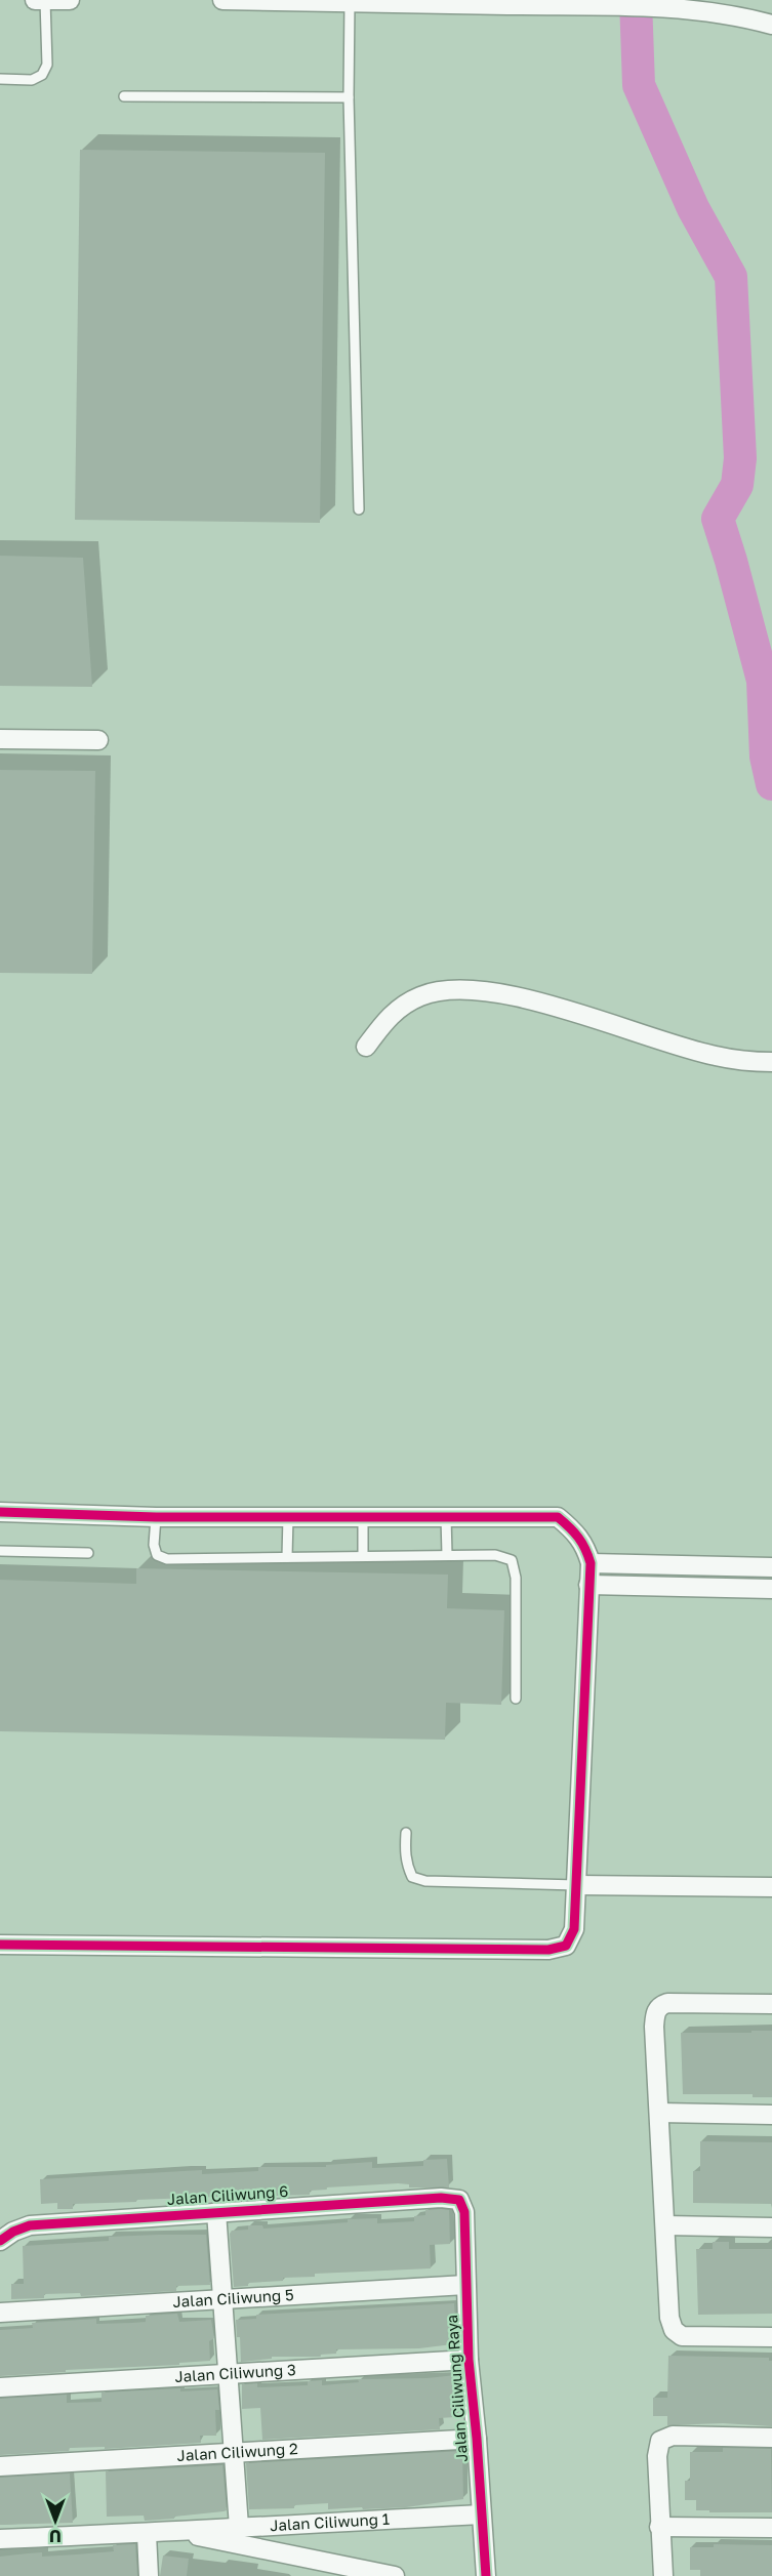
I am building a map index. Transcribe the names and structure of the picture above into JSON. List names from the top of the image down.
{
  "streets": {
    "street": [
      "Jalan Ciliwung 6",
      "Jalan Ciliwung 5",
      "Jalan Ciliwung 3",
      "Jalan Ciliwung Raya",
      "Jalan Ciliwung 2",
      "Jalan Ciliwung 1"
    ]
  },
  "crossings": [
    ["Jalan Ciliwung 6", "Jalan Ciliwung Raya"],
    ["Jalan Ciliwung 5", "Jalan Ciliwung Raya"],
    ["Jalan Ciliwung 3", "Jalan Ciliwung Raya"],
    ["Jalan Ciliwung Raya", "Jalan Ciliwung 2"],
    ["Jalan Ciliwung Raya", "Jalan Ciliwung 1"]
  ],
  "north": "bottom"
}
